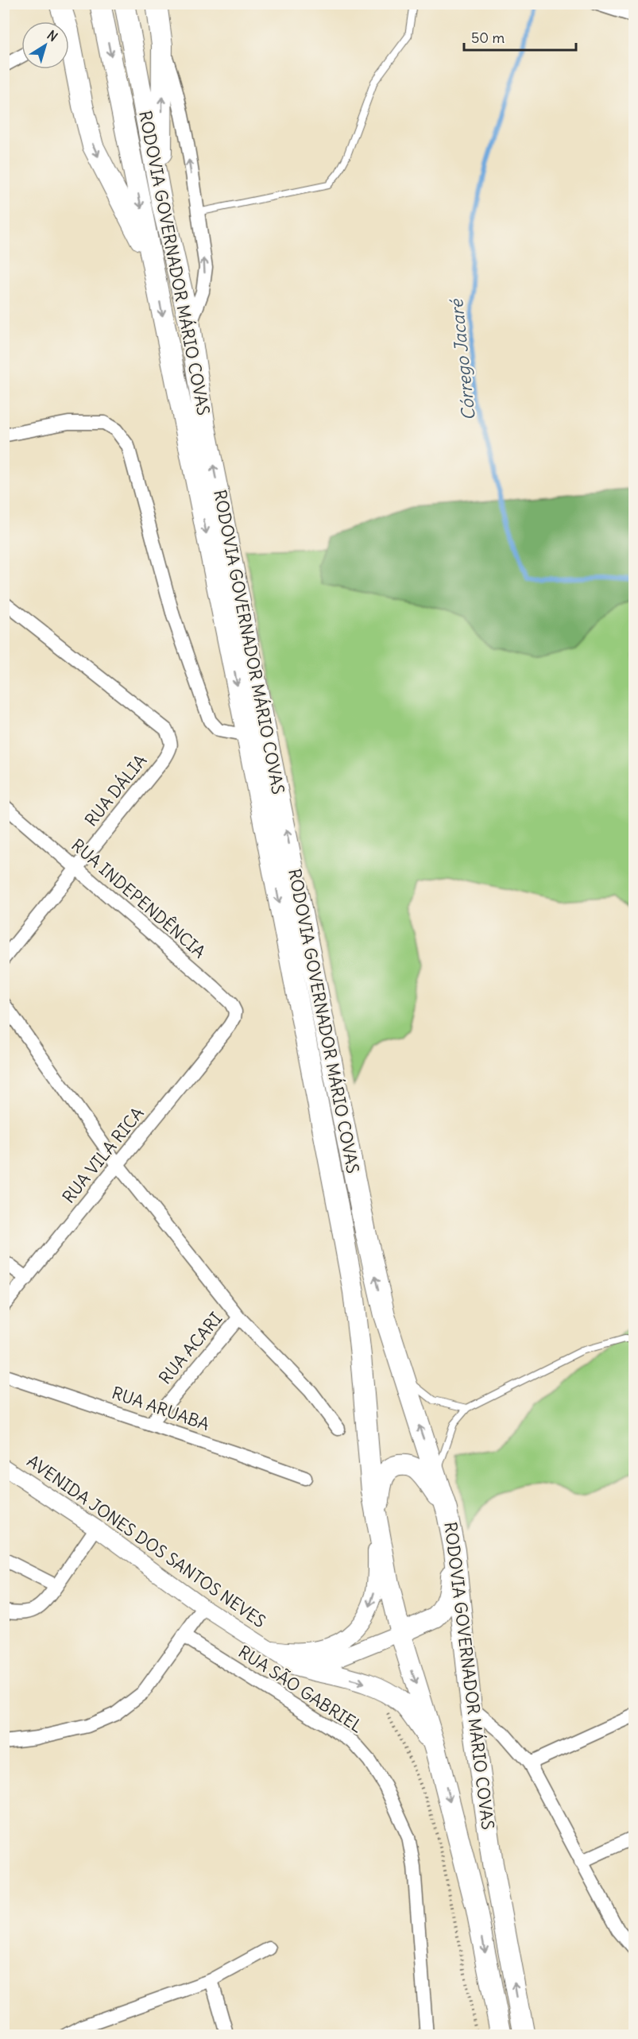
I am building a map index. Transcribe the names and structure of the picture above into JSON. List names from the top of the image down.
{
  "streets": {
    "main road": ["RODOVIA GOVERNADOR MÁRIO COVAS"],
    "street": [
      "RUA DÁLIA",
      "RUA INDEPENDÊNCIA",
      "RUA VILA RICA",
      "RUA ACARI",
      "RUA ARUABA",
      "AVENIDA JONES DOS SANTOS NEVES",
      "RUA SÃO GABRIEL"
    ]
  },
  "crossings": [
    ["RODOVIA GOVERNADOR MÁRIO COVAS", "AVENIDA JONES DOS SANTOS NEVES"],
    ["RUA DÁLIA", "RUA INDEPENDÊNCIA"],
    ["RUA INDEPENDÊNCIA", "RUA VILA RICA"],
    ["RUA ACARI", "RUA ARUABA"]
  ],
  "water": ["Córrego Jacaré"],
  "scale_bar": "50 m",
  "north": "top right"
}
